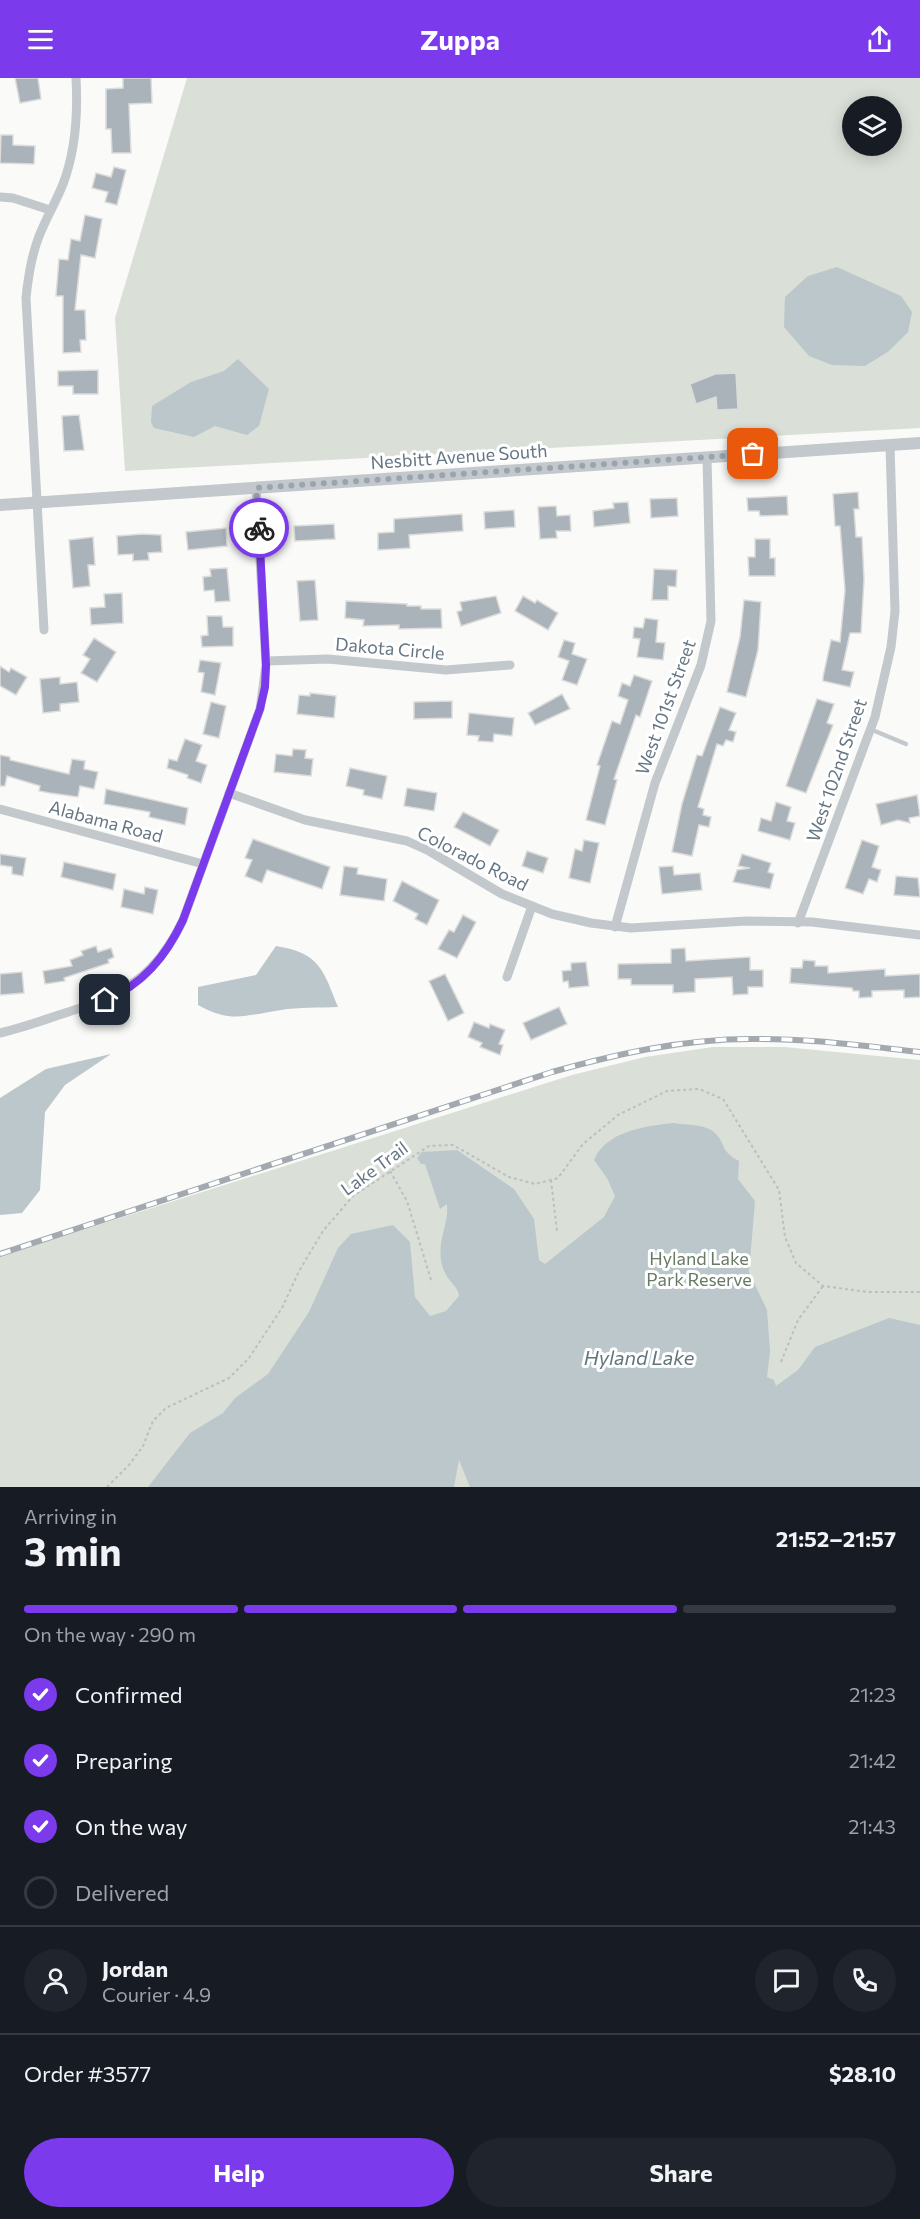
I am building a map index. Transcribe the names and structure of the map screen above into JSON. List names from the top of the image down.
{
  "streets": {
    "street": [
      "Nesbitt Avenue South",
      "Dakota Circle",
      "West 101st Street",
      "West 102nd Street",
      "Alabama Road",
      "Colorado Road"
    ],
    "path": ["Lake Trail"]
  },
  "crossings": [
    ["Nesbitt Avenue South", "West 101st Street"],
    ["Nesbitt Avenue South", "West 102nd Street"],
    ["West 101st Street", "Colorado Road"],
    ["West 102nd Street", "Colorado Road"]
  ],
  "water": ["Hyland Lake"],
  "parks": ["Hyland Lake Park Reserve"],
  "page": {
    "header": "Zuppa",
    "heading": ["3 min", "Arriving in", "21:52–21:57"],
    "panel": [
      "Jordan",
      "Courier · 4.9",
      "Order #3577",
      "$28.10"
    ],
    "bar": "On the way · 290 m",
    "list": [
      ["Confirmed", "21:23"],
      ["Preparing", "21:42"],
      ["On the way", "21:43"],
      "Delivered"
    ],
    "buttons": ["Help", "Share"]
  }
}
